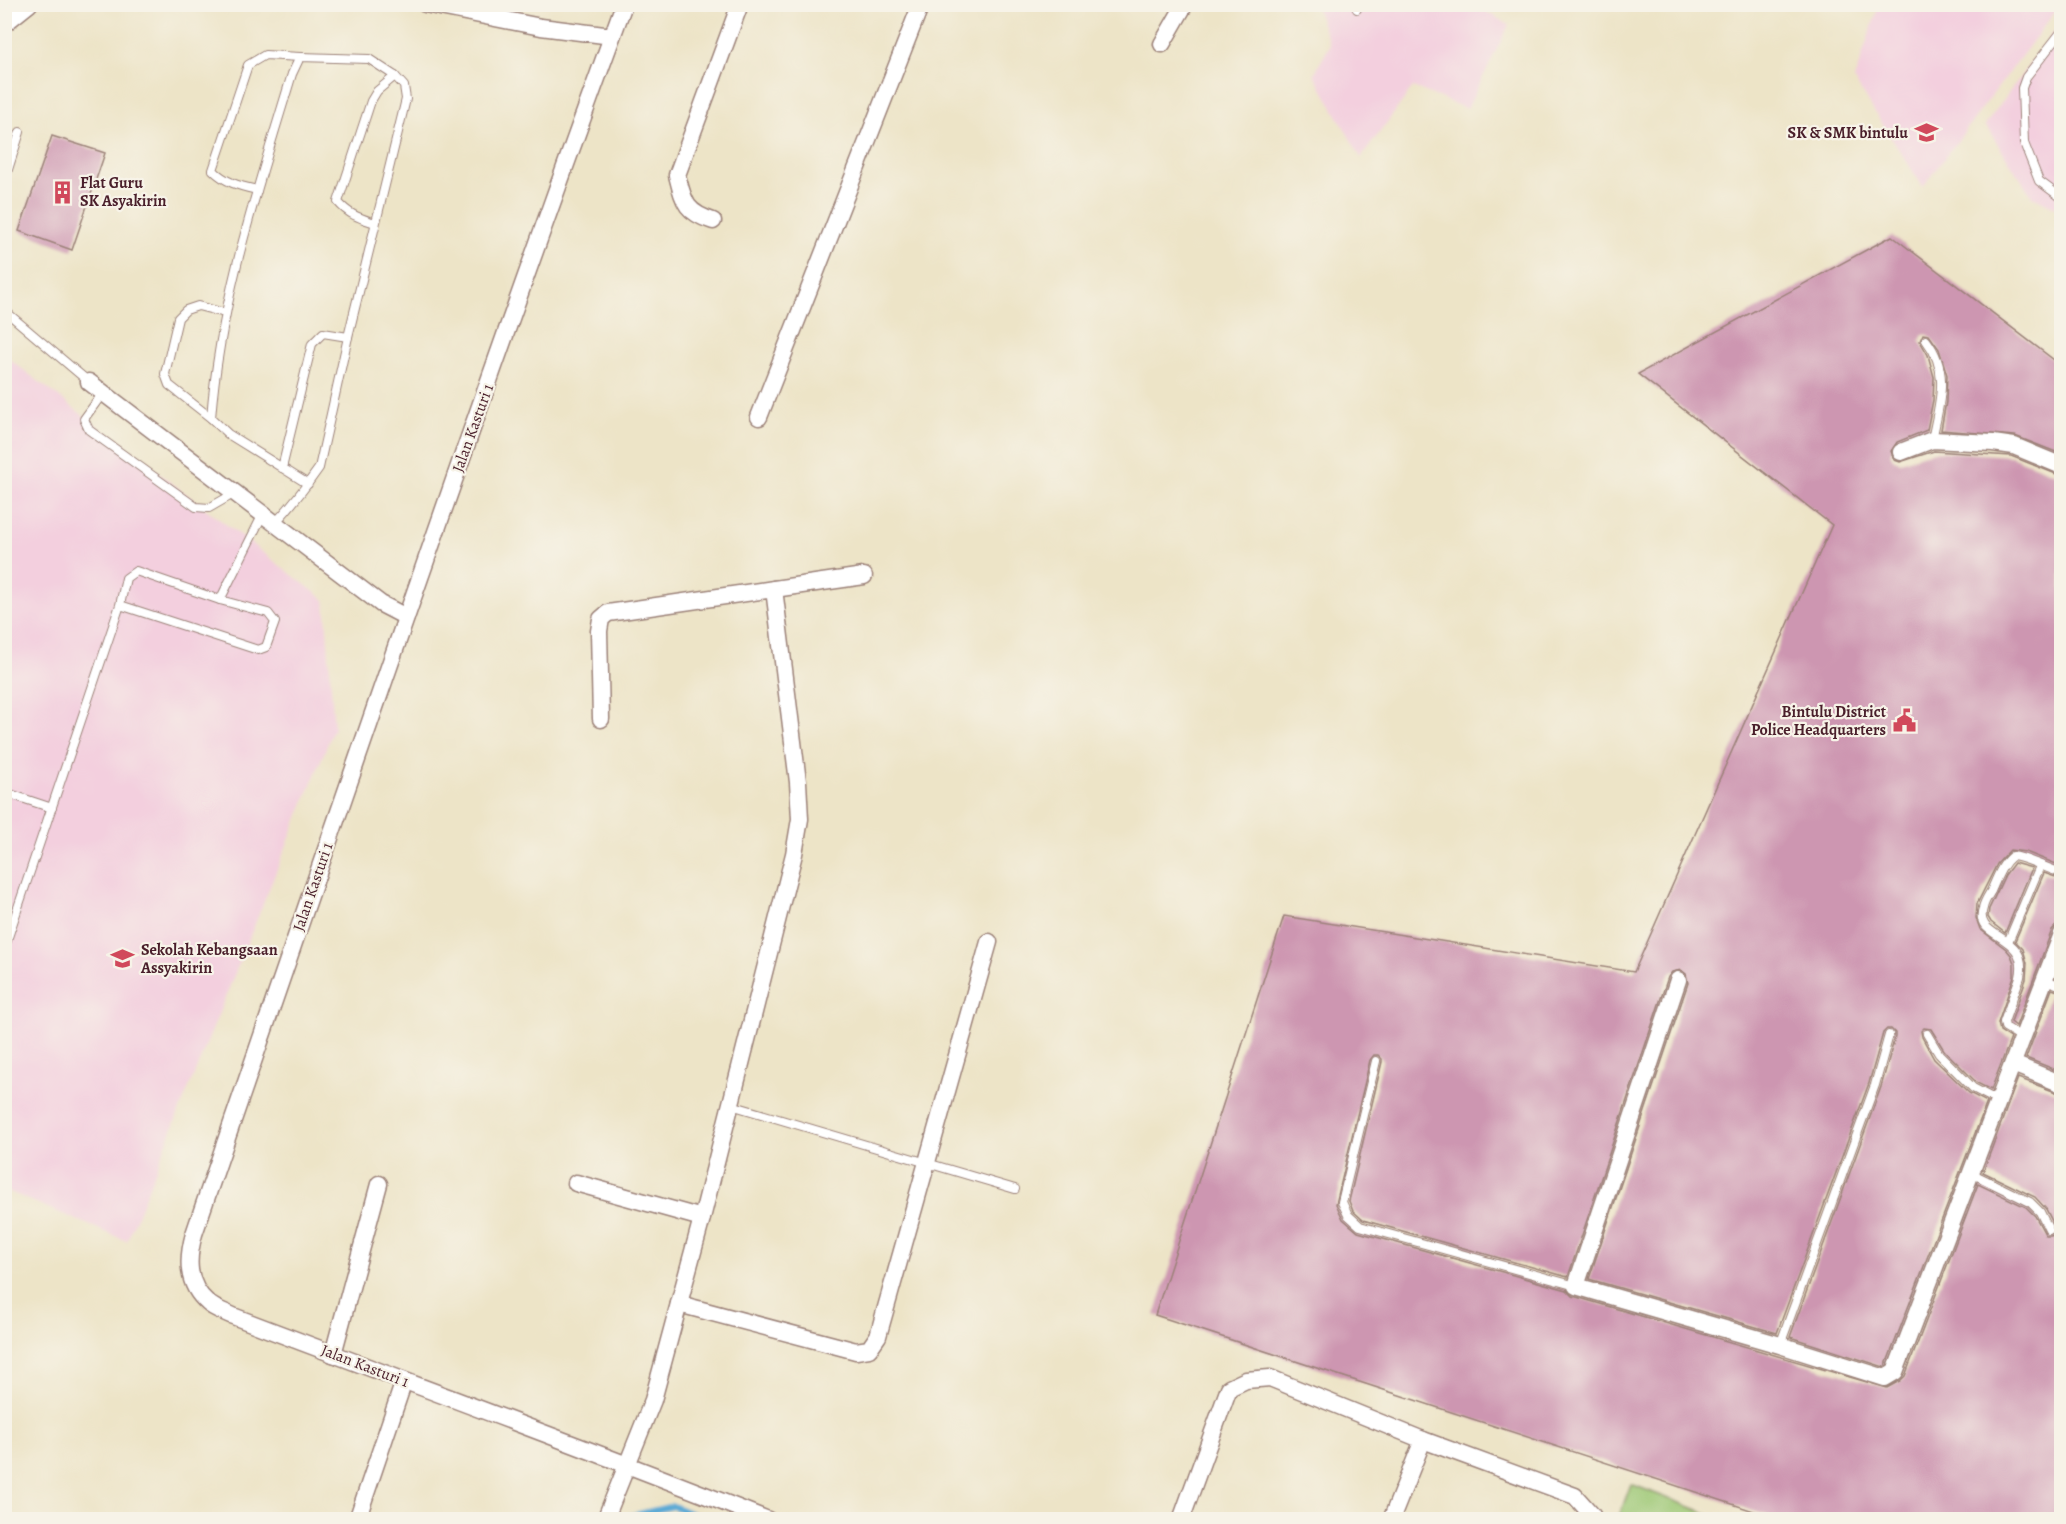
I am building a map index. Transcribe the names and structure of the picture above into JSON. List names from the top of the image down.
{
  "streets": {
    "street": ["Jalan Kasturi 1"]
  },
  "places": {
    "school or university": ["SK & SMK bintulu", "Sekolah Kebangsaan Assyakirin"],
    "building": ["Flat Guru SK Asyakirin"],
    "public building": ["Bintulu District Police Headquarters"]
  }
}
